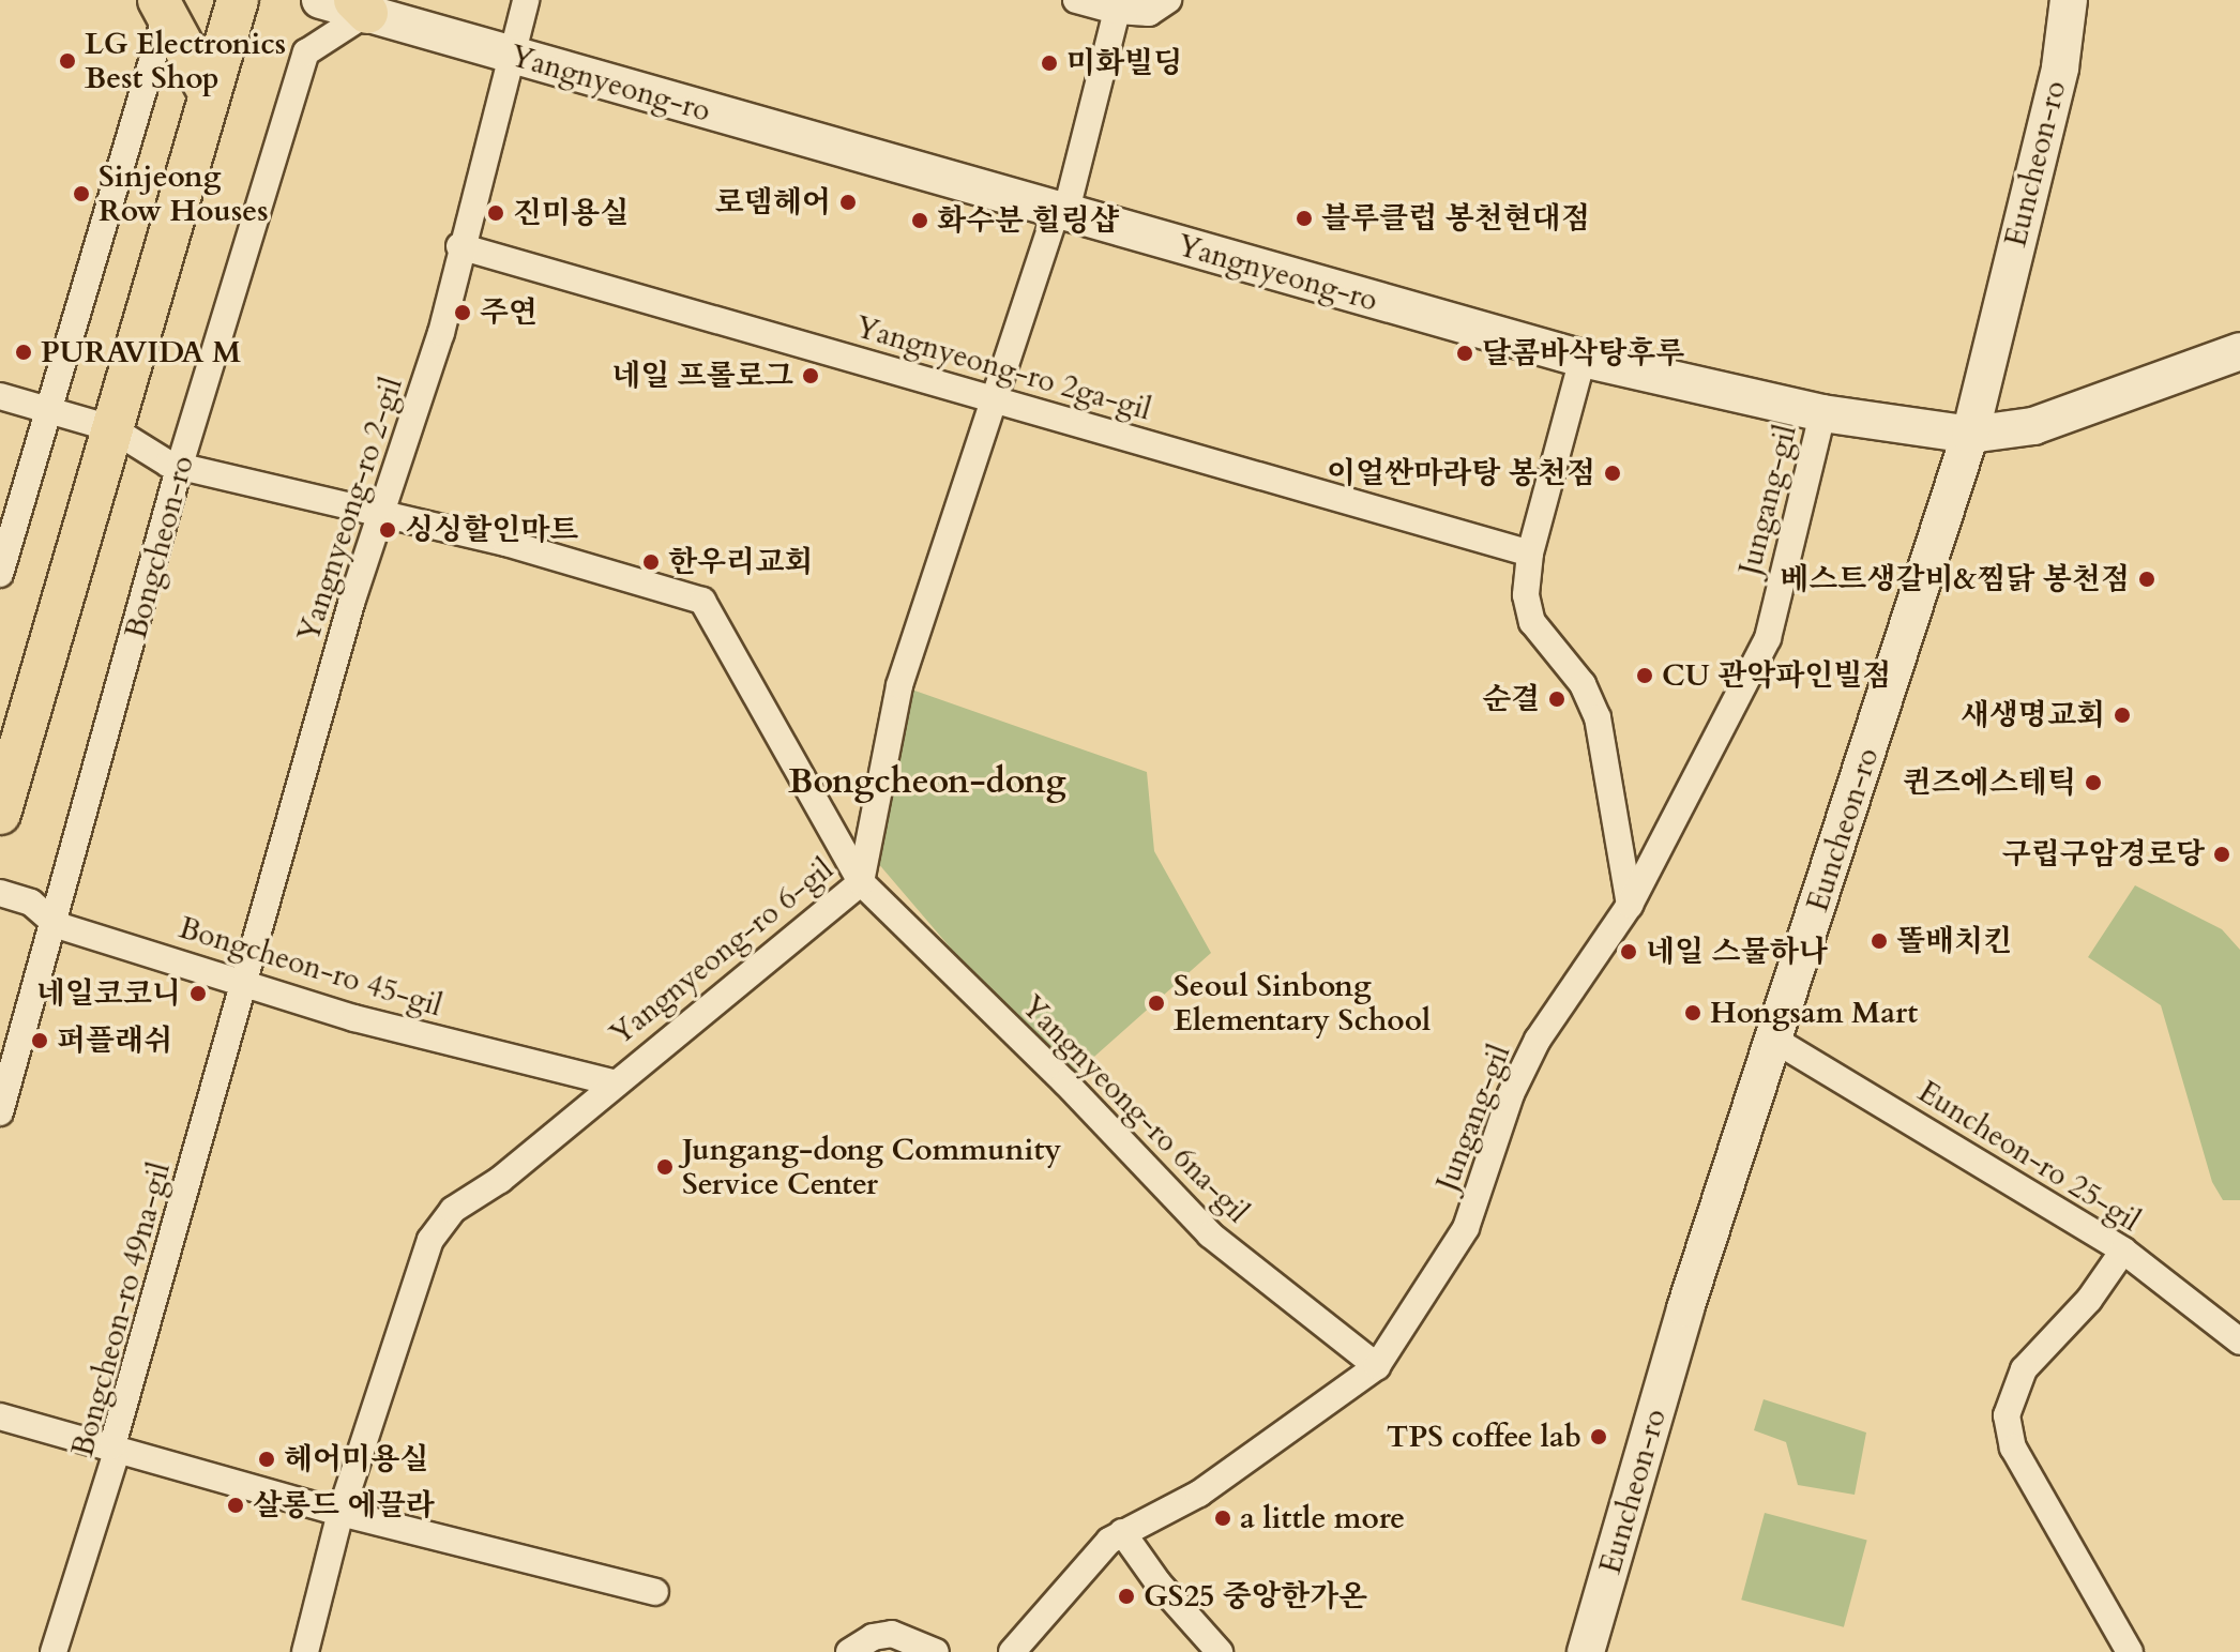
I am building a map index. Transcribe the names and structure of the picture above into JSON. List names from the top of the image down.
{
  "streets": {
    "main road": ["Yangnyeong-ro", "Euncheon-ro"],
    "street": [
      "Yangnyeong-ro 2ga-gil",
      "Jungang-gil",
      "Yangnyeong-ro 2-gil",
      "Bongcheon-ro",
      "Yangnyeong-ro 6-gil",
      "Bongcheon-ro 45-gil",
      "Yangnyeong-ro 6na-gil",
      "Euncheon-ro 25-gil",
      "Bongcheon-ro 49na-gil"
    ]
  },
  "crossings": [
    ["Yangnyeong-ro", "Euncheon-ro"],
    ["Yangnyeong-ro", "Jungang-gil"],
    ["Yangnyeong-ro", "Yangnyeong-ro 2-gil"],
    ["Yangnyeong-ro", "Bongcheon-ro"],
    ["Yangnyeong-ro", "Yangnyeong-ro 6-gil"],
    ["Euncheon-ro", "Euncheon-ro 25-gil"],
    ["Yangnyeong-ro 2ga-gil", "Yangnyeong-ro 2-gil"],
    ["Yangnyeong-ro 2ga-gil", "Yangnyeong-ro 6-gil"],
    ["Jungang-gil", "Yangnyeong-ro 6na-gil"],
    ["Yangnyeong-ro 2-gil", "Bongcheon-ro 45-gil"],
    ["Yangnyeong-ro 2-gil", "Yangnyeong-ro 6na-gil"],
    ["Yangnyeong-ro 2-gil", "Bongcheon-ro 49na-gil"],
    ["Bongcheon-ro", "Bongcheon-ro 45-gil"],
    ["Bongcheon-ro", "Yangnyeong-ro 6na-gil"],
    ["Yangnyeong-ro 6-gil", "Bongcheon-ro 45-gil"],
    ["Yangnyeong-ro 6-gil", "Yangnyeong-ro 6na-gil"],
    ["Bongcheon-ro 45-gil", "Bongcheon-ro 49na-gil"]
  ],
  "districts": ["Bongcheon-dong"],
  "places": [
    "LG Electronics Best Shop",
    "미화빌딩",
    "Sinjeong Row Houses",
    "로뎀헤어",
    "진미용실",
    "블루클럽 봉천현대점",
    "화수분 힐링샵",
    "주연",
    "PURAVIDA M",
    "달콤바삭탕후루",
    "네일 프롤로그",
    "이얼싼마라탕 봉천점",
    "싱싱할인마트",
    "한우리교회",
    "베스트생갈비&찜닭 봉천점",
    "CU 관악파인빌점",
    "순결",
    "새생명교회",
    "퀸즈에스테틱",
    "구립구암경로당",
    "똘배치킨",
    "네일 스물하나",
    "네일코코니",
    "Seoul Sinbong Elementary School",
    "Hongsam Mart",
    "퍼플래쉬",
    "Jungang-dong Community Service Center",
    "TPS coffee lab",
    "헤어미용실",
    "살롱드 에끌라",
    "a little more",
    "GS25 중앙한가온"
  ]
}
